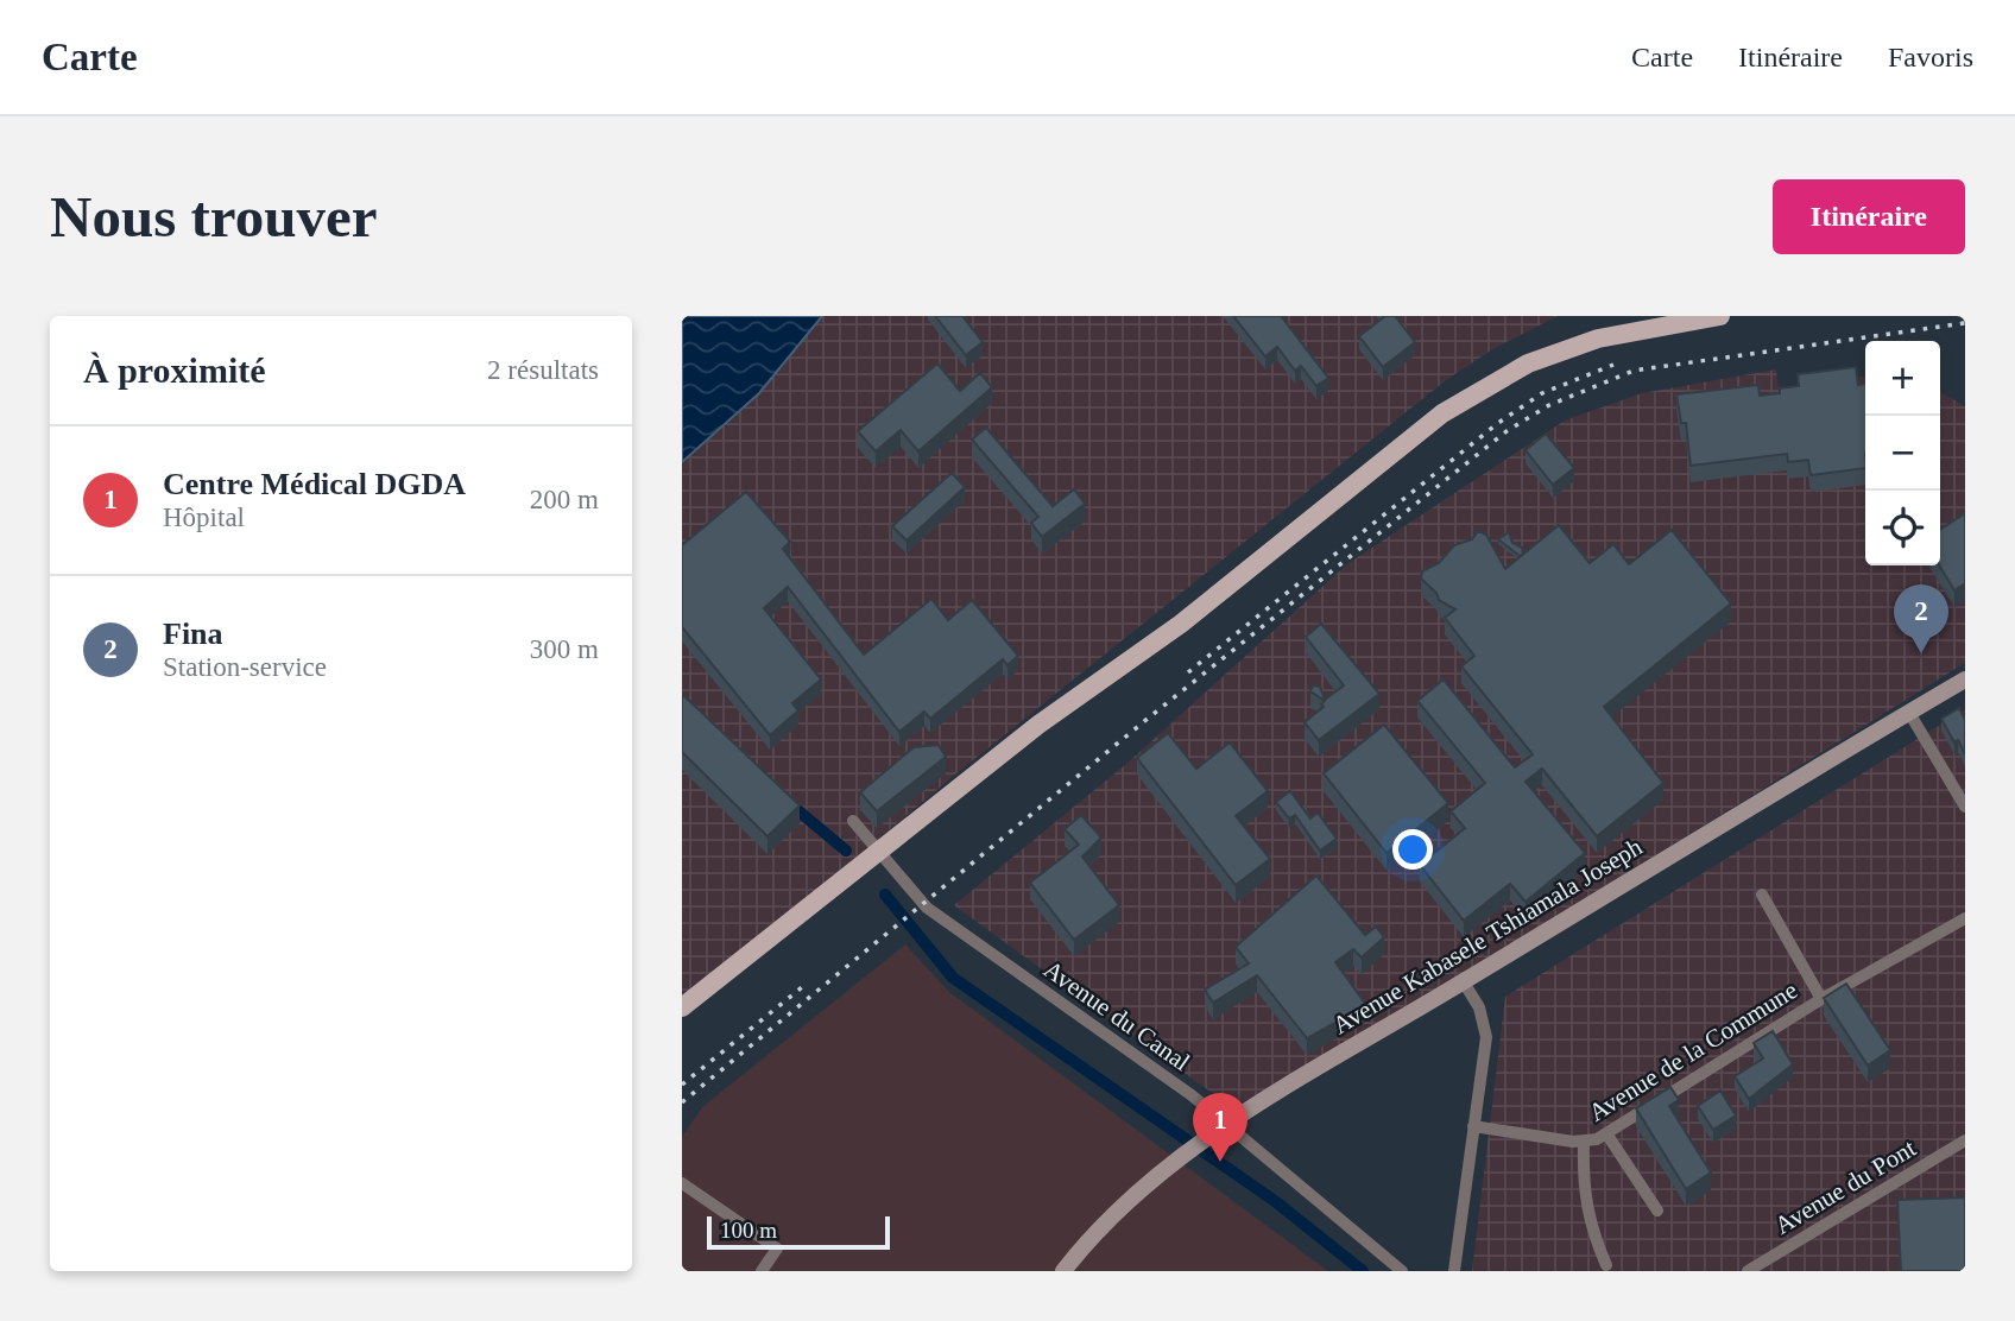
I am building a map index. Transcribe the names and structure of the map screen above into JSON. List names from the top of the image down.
{
  "streets": {
    "main road": ["Avenue Kabasele Tshiamala Joseph"],
    "street": ["Avenue du Canal", "Avenue de la Commune", "Avenue du Pont"]
  },
  "crossings": [
    ["Avenue Kabasele Tshiamala Joseph", "Avenue du Canal"]
  ],
  "scale_bar": "100 m",
  "page": {
    "header": "Carte",
    "nav": ["Carte", "Itinéraire", "Favoris"],
    "buttons": "Itinéraire",
    "title": "Nous trouver",
    "heading": ["À proximité", "2 résultats"],
    "map_buttons": ["+", "−"],
    "list": [
      {
        "mark": "1",
        "name": "Centre Médical DGDA",
        "note": "Hôpital",
        "value": "200 m"
      },
      {
        "mark": "2",
        "name": "Fina",
        "note": "Station-service",
        "value": "300 m"
      }
    ],
    "pins": ["2", "1"],
    "scale": "100 m"
  }
}
